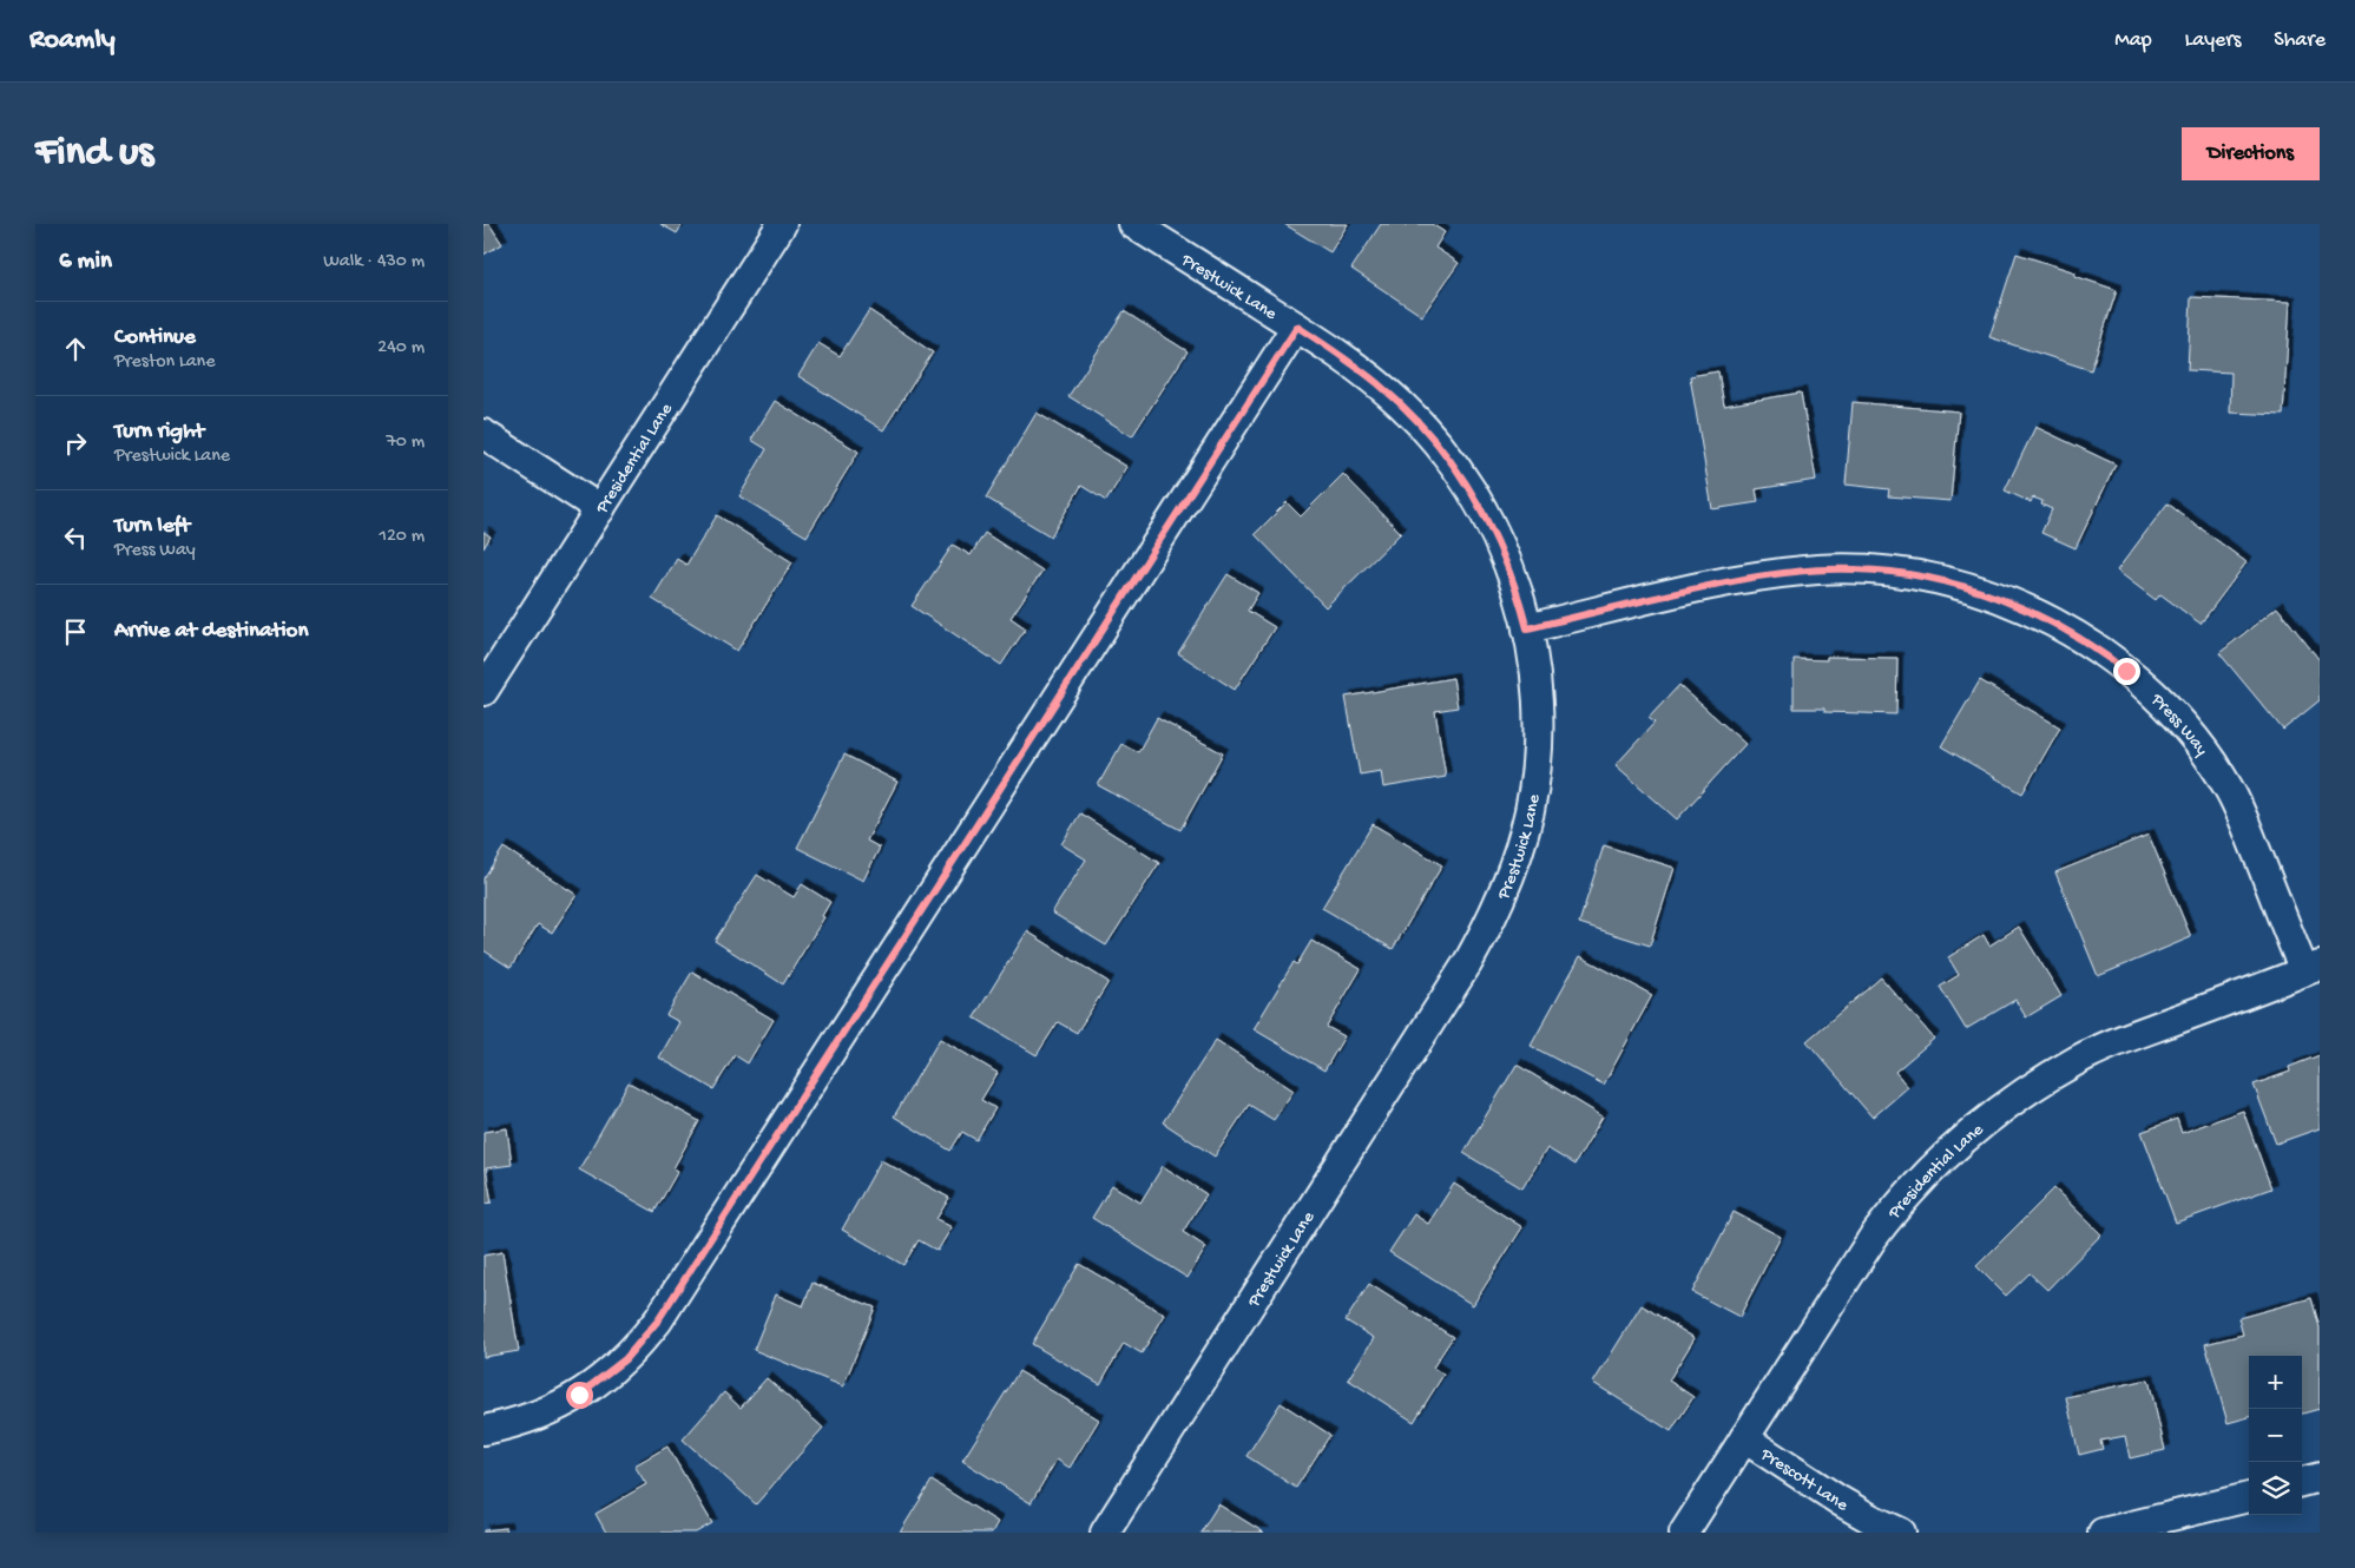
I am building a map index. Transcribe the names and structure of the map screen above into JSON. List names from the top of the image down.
{
  "streets": {
    "street": [
      "Prestwick Lane",
      "Presidential Lane",
      "Press Way",
      "Prescott Lane"
    ]
  },
  "crossings": [
    ["Prestwick Lane", "Press Way"],
    ["Presidential Lane", "Press Way"],
    ["Presidential Lane", "Prescott Lane"]
  ],
  "page": {
    "header": "Roamly",
    "nav": ["Map", "Layers", "Share"],
    "buttons": "Directions",
    "title": "Find us",
    "heading": ["6 min", "Walk · 430 m"],
    "list": [
      ["Continue", "Preston Lane", "240 m"],
      ["Turn right", "Prestwick Lane", "70 m"],
      ["Turn left", "Press Way", "120 m"],
      "Arrive at destination"
    ],
    "map_buttons": ["+", "−"]
  }
}
